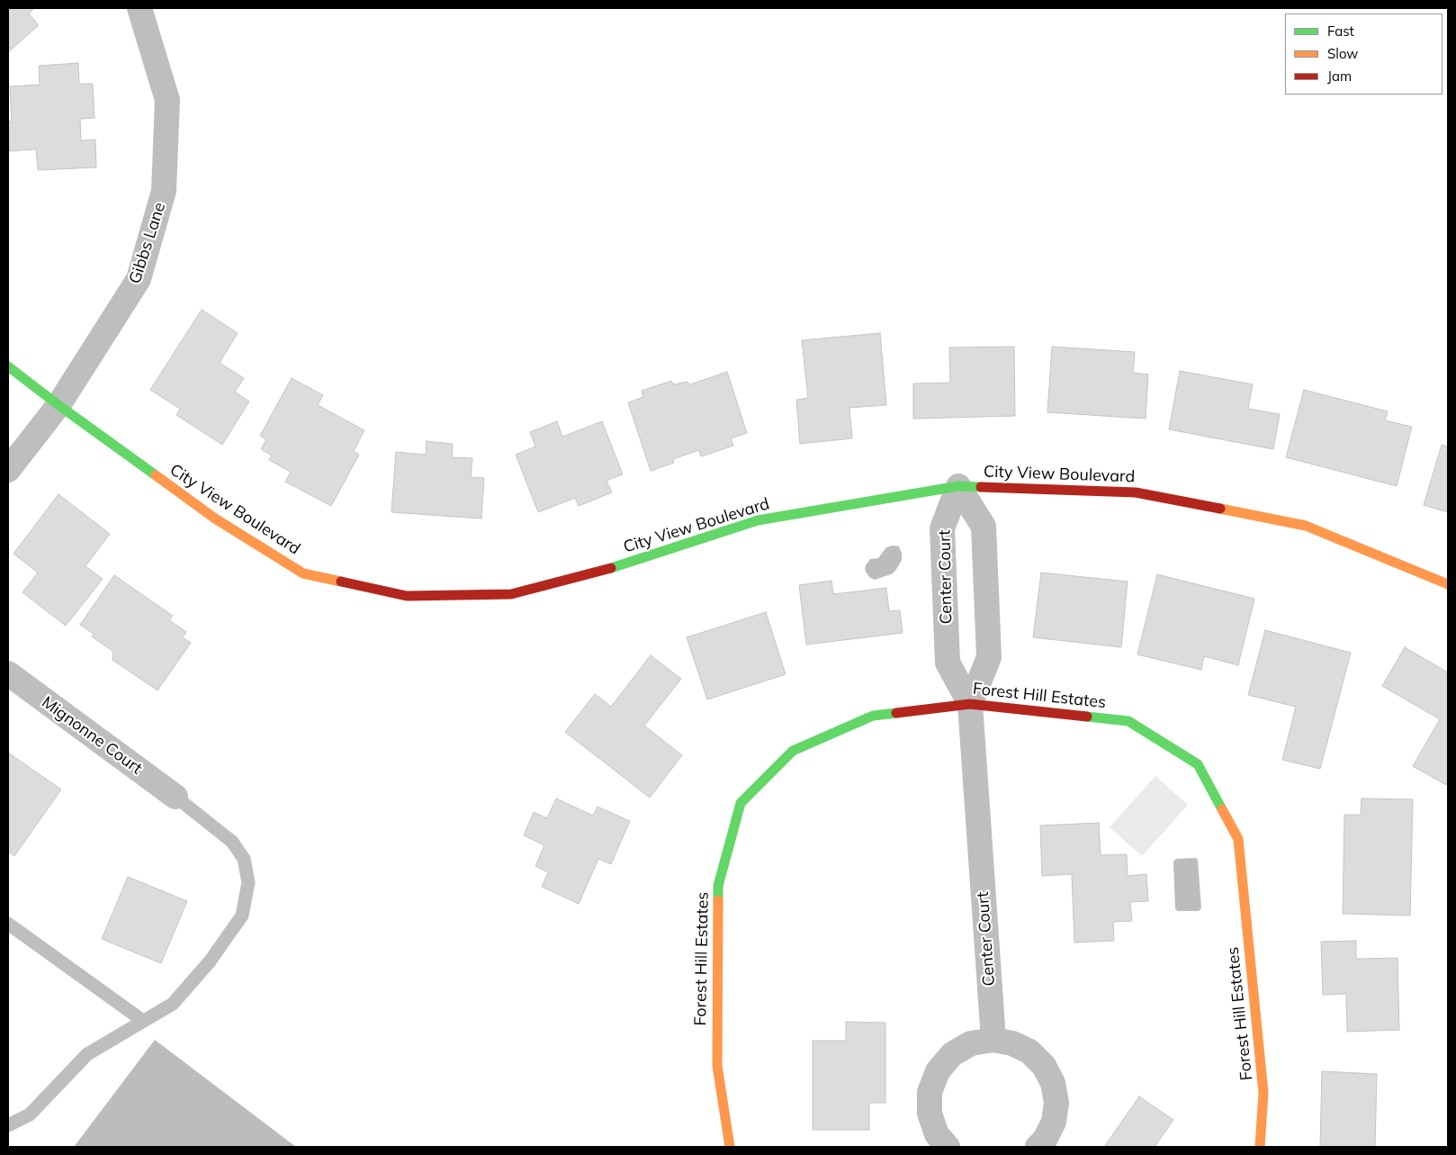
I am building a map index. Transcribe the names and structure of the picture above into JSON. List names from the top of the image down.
{
  "streets": {
    "street": [
      "Gibbs Lane",
      "City View Boulevard",
      "Center Court",
      "Forest Hill Estates",
      "Mignonne Court"
    ]
  },
  "crossings": [
    ["Gibbs Lane", "City View Boulevard"],
    ["City View Boulevard", "Center Court"],
    ["Center Court", "Forest Hill Estates"]
  ],
  "legend": ["Fast", "Slow", "Jam"]
}
